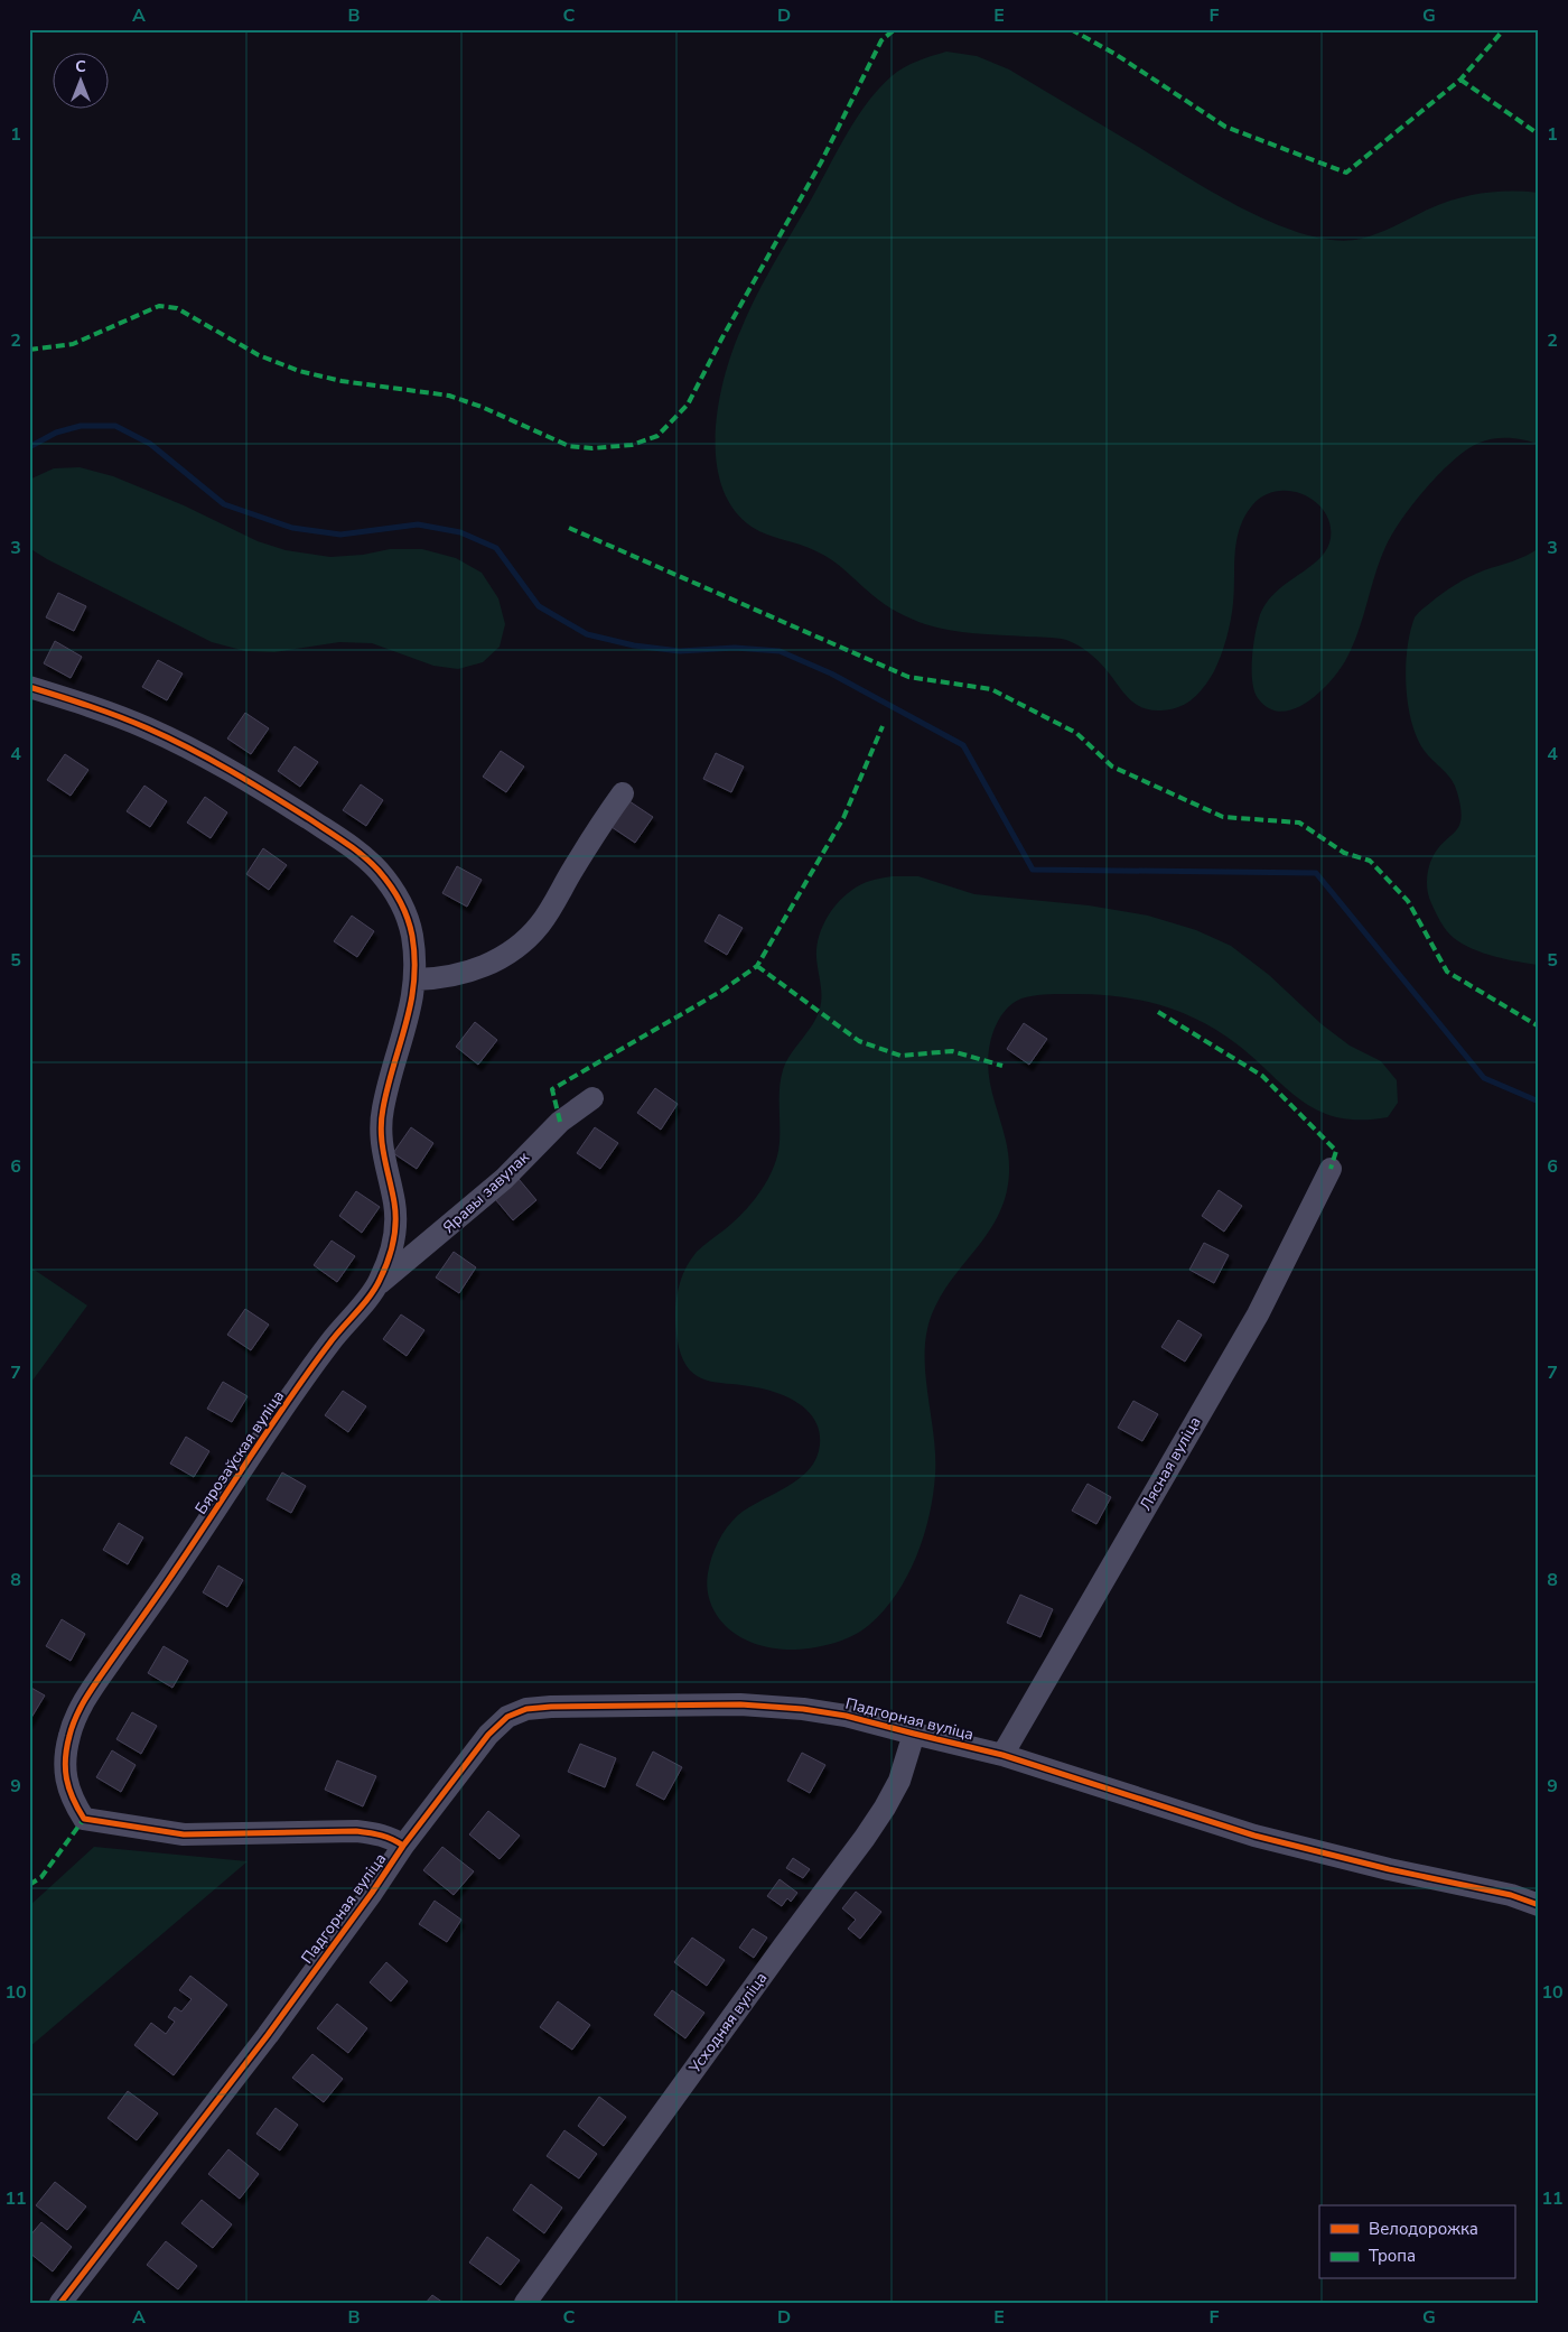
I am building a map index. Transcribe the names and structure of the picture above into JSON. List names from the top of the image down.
{
  "streets": {
    "street": [
      "Яравы завулак",
      "Бярозаўская вуліца",
      "Лясная вуліца",
      "Падгорная вуліца",
      "Усходняя вуліца"
    ]
  },
  "crossings": [
    ["Яравы завулак", "Бярозаўская вуліца"],
    ["Бярозаўская вуліца", "Падгорная вуліца"],
    ["Лясная вуліца", "Падгорная вуліца"],
    ["Падгорная вуліца", "Усходняя вуліца"]
  ],
  "legend": ["Велодорожка", "Тропа"],
  "north": "top",
  "grid": {
    "columns": [
      "A",
      "B",
      "C",
      "D",
      "E",
      "F",
      "G"
    ],
    "rows": [
      "1",
      "2",
      "3",
      "4",
      "5",
      "6",
      "7",
      "8",
      "9",
      "10",
      "11"
    ]
  }
}
